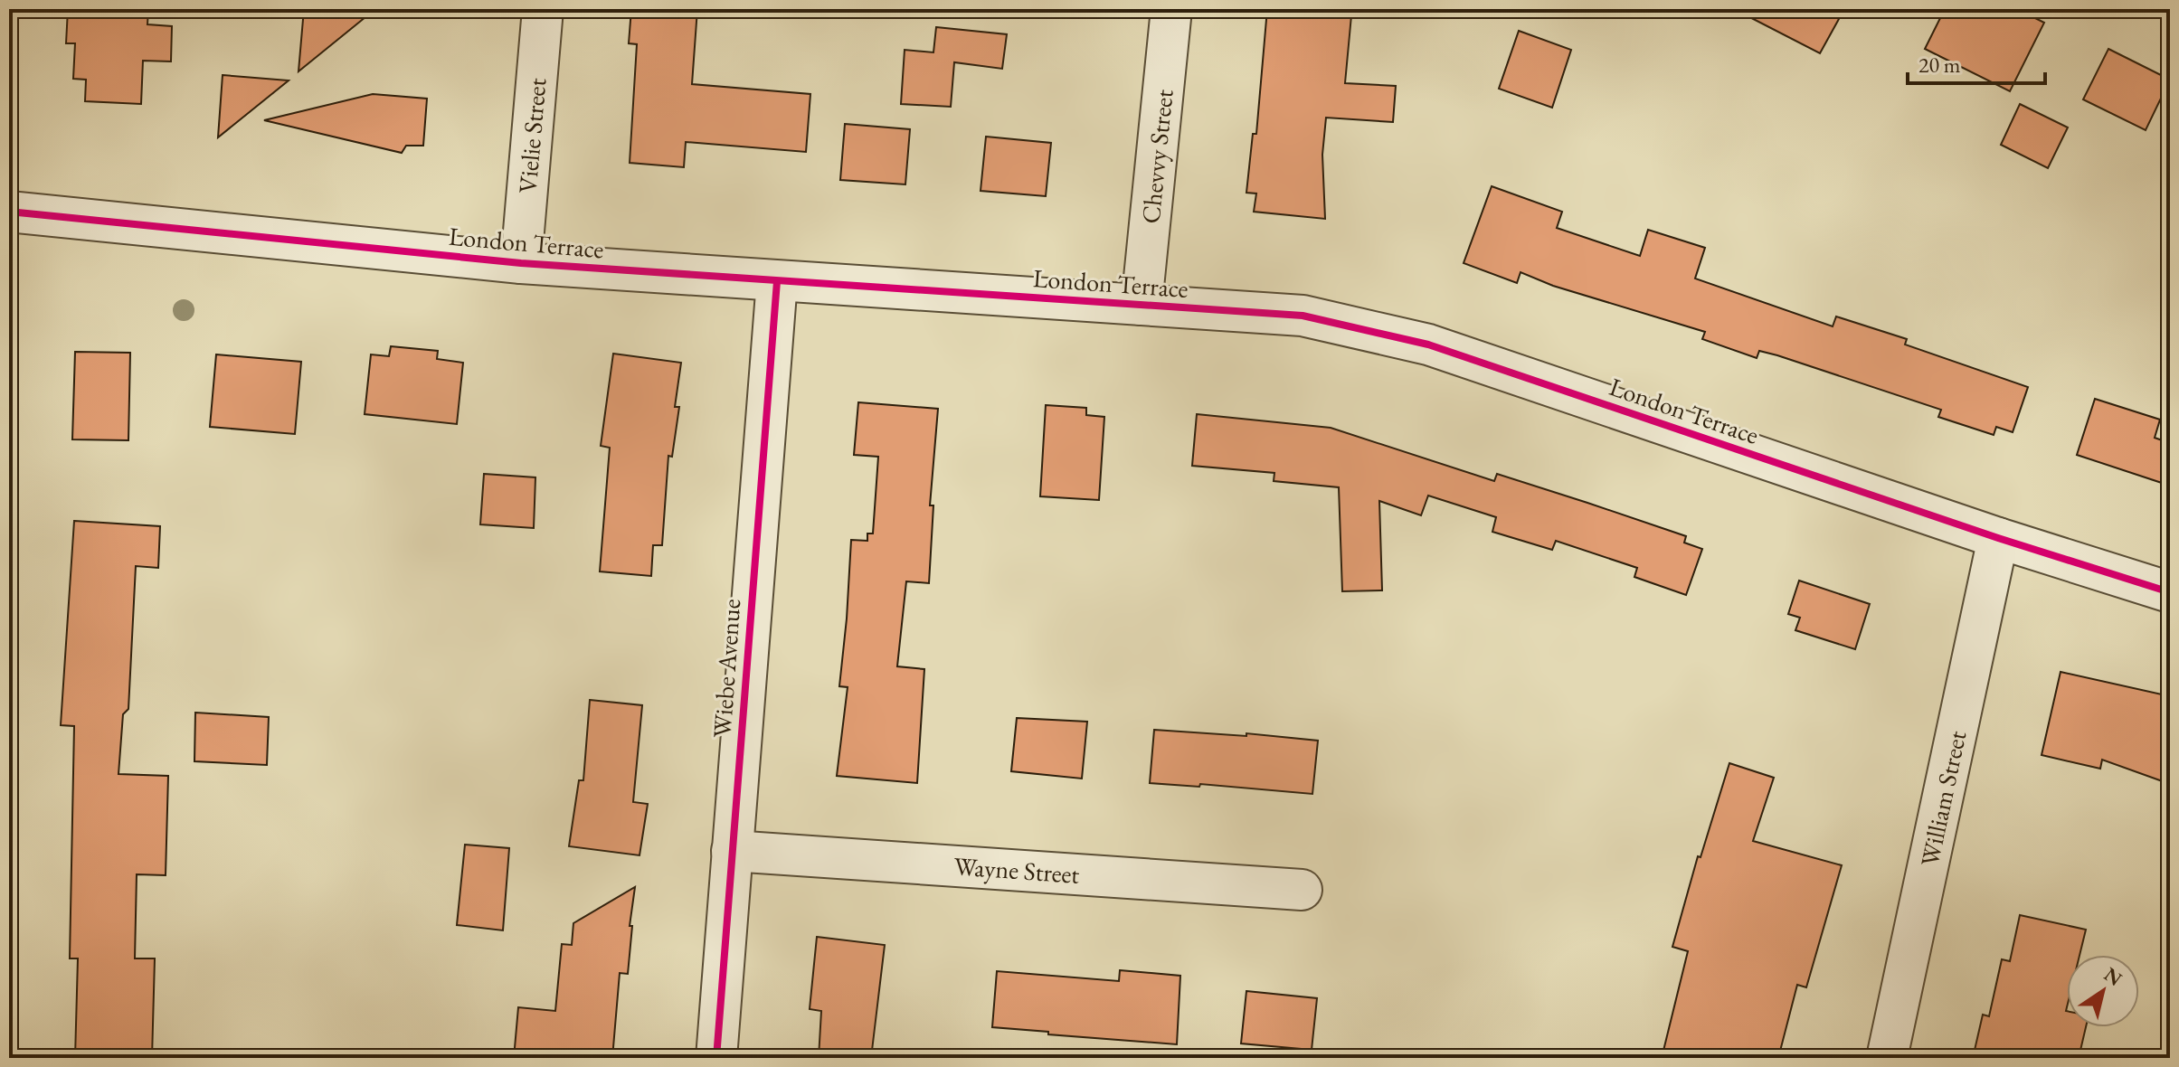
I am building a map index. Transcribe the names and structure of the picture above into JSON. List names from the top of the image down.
{
  "streets": {
    "street": [
      "Vielie Street",
      "Chevvy Street",
      "London Terrace",
      "Wiebe Avenue",
      "William Street",
      "Wayne Street"
    ]
  },
  "crossings": [
    ["Vielie Street", "London Terrace"],
    ["Chevvy Street", "London Terrace"],
    ["London Terrace", "Wiebe Avenue"],
    ["London Terrace", "William Street"],
    ["Wiebe Avenue", "Wayne Street"]
  ],
  "scale_bar": "20 m",
  "north": "top right"
}
